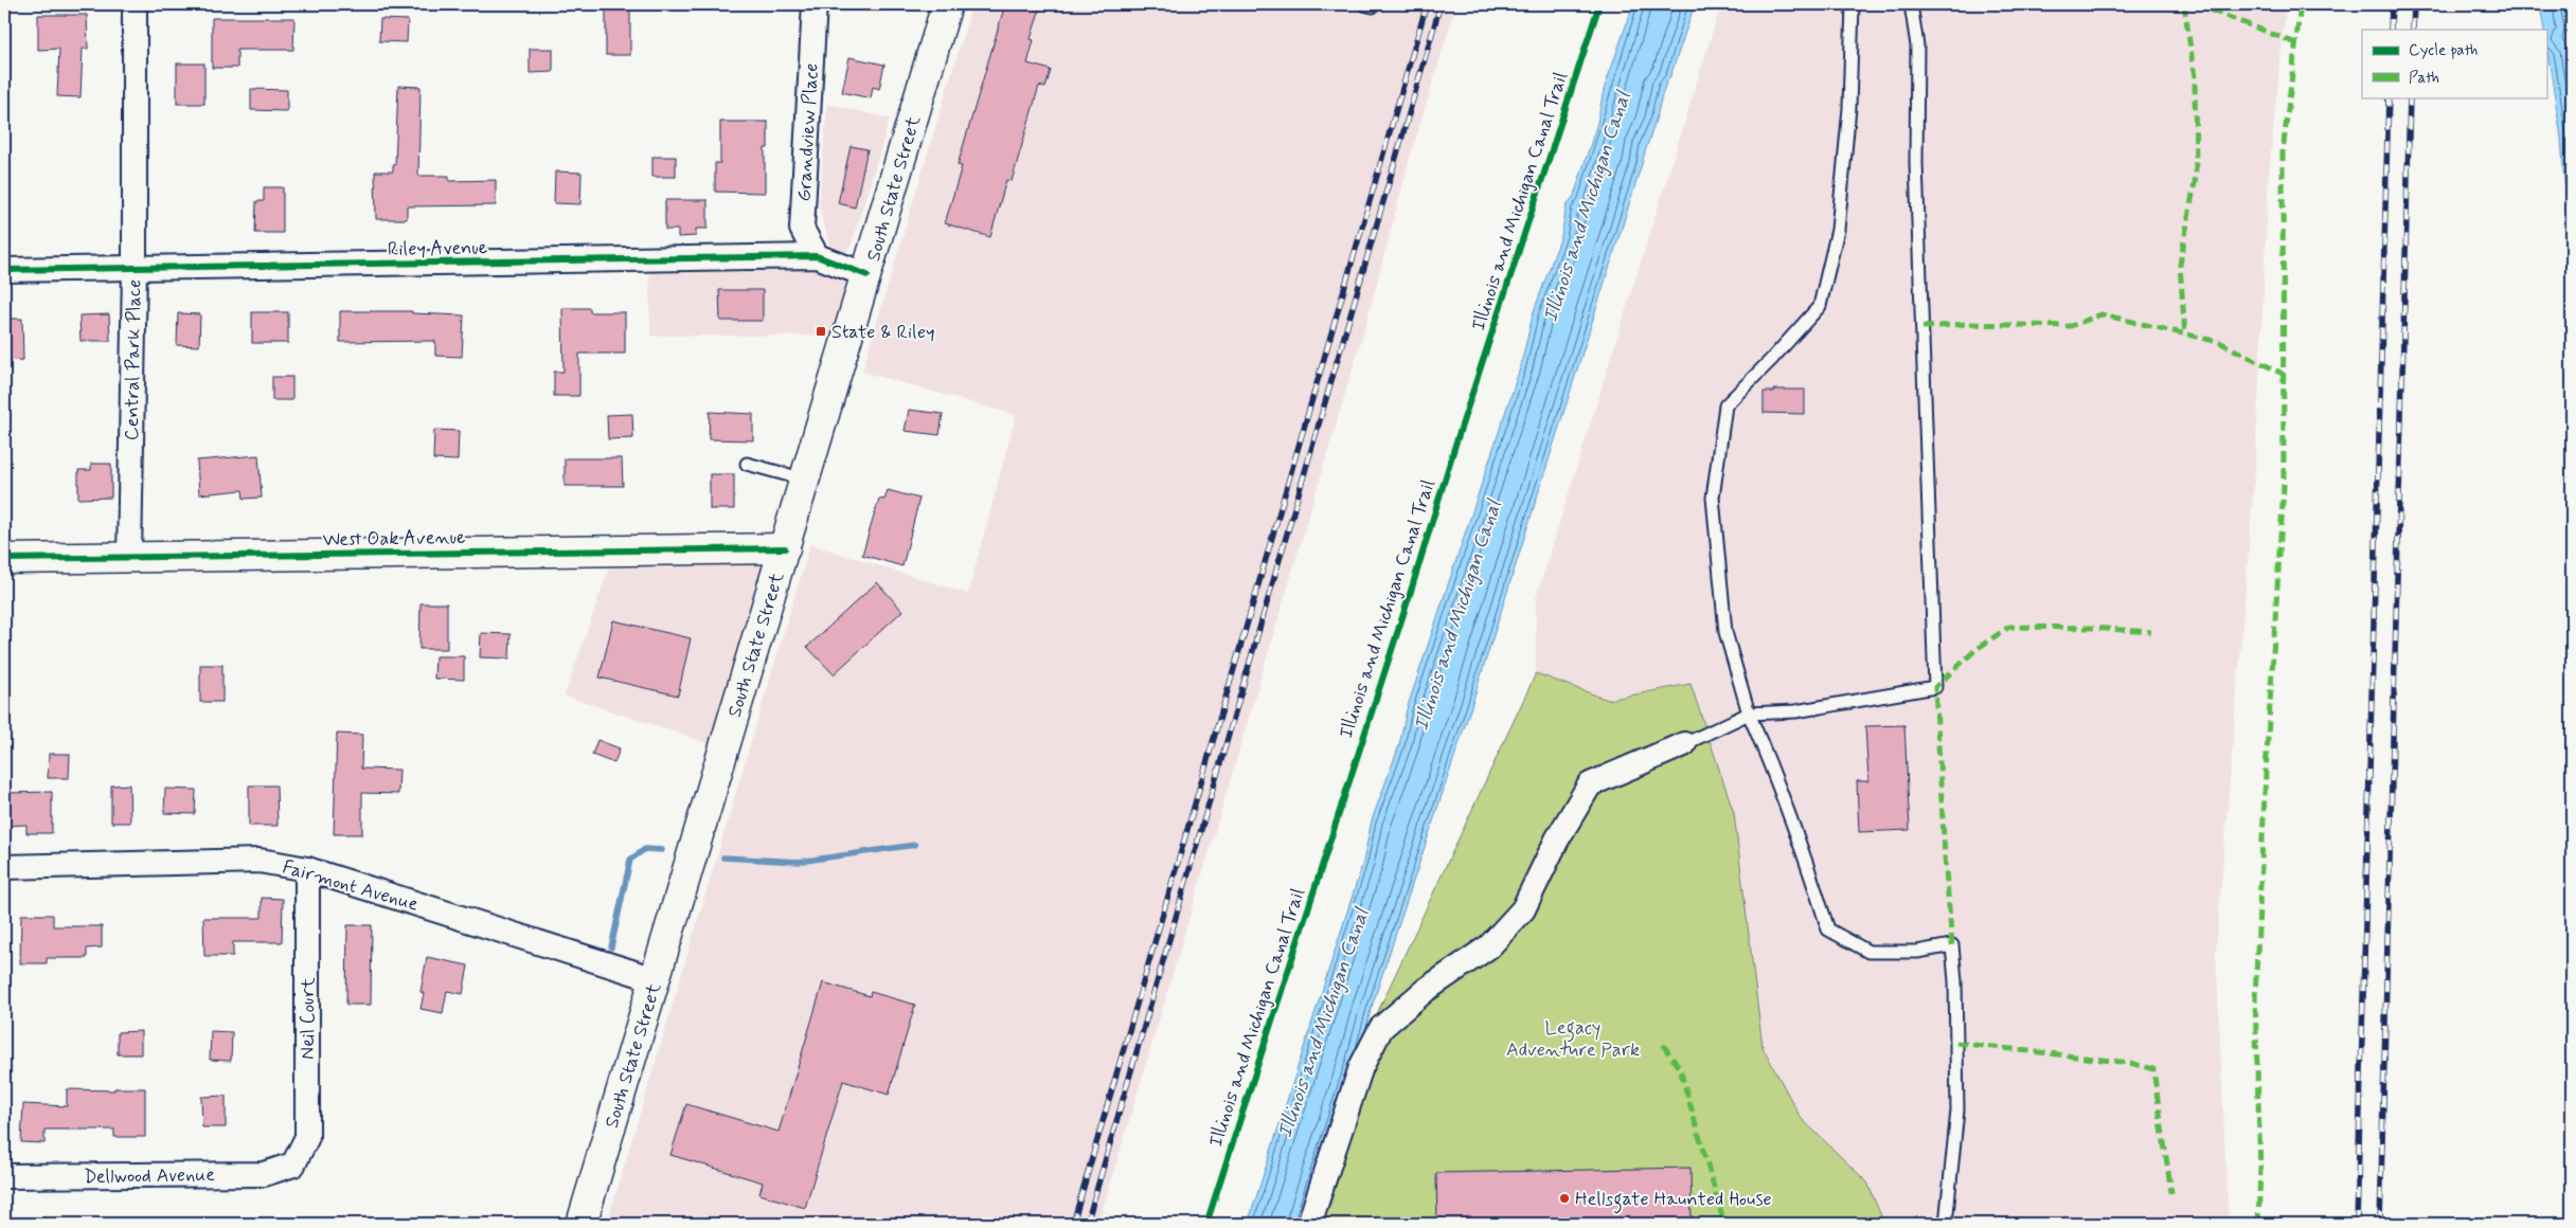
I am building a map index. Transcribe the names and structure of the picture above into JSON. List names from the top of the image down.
{
  "streets": {
    "main road": ["South State Street", "West Oak Avenue"],
    "street": [
      "Grandview Place",
      "Riley Avenue",
      "Central Park Place",
      "Fairmont Avenue",
      "Neil Court",
      "Dellwood Avenue"
    ],
    "cycle path": ["Illinois and Michigan Canal Trail"]
  },
  "crossings": [
    ["Grandview Place", "Riley Avenue"],
    ["South State Street", "Riley Avenue"],
    ["South State Street", "West Oak Avenue"],
    ["South State Street", "Fairmont Avenue"],
    ["Riley Avenue", "Central Park Place"],
    ["Central Park Place", "West Oak Avenue"],
    ["Fairmont Avenue", "Neil Court"],
    ["Neil Court", "Dellwood Avenue"]
  ],
  "water": ["Illinois and Michigan Canal"],
  "parks": ["Legacy Adventure Park"],
  "places": {
    "transit": ["State & Riley"],
    "other": ["Hellsgate Haunted House"]
  },
  "legend": ["Cycle path", "Path"]
}
